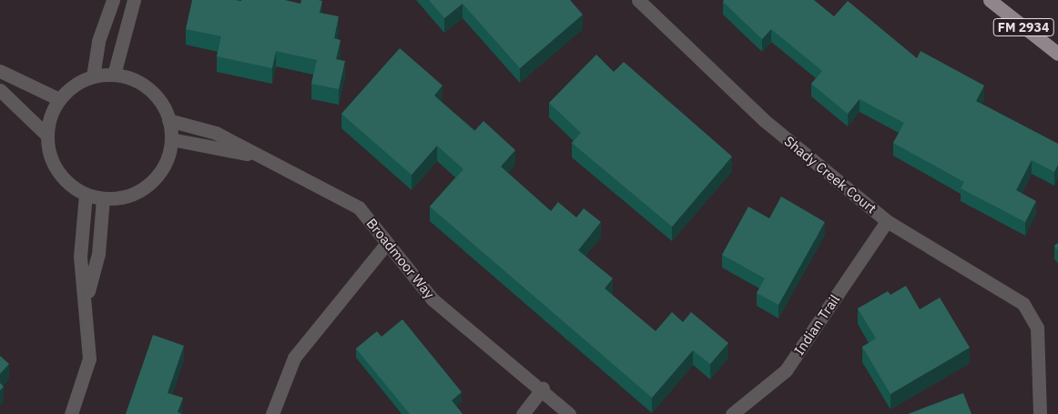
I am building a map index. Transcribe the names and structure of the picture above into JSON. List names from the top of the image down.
{
  "streets": {
    "main road": ["FM 2934"],
    "street": ["Shady Creek Court", "Broadmoor Way", "Indian Trail"]
  },
  "crossings": [
    ["Shady Creek Court", "Indian Trail"]
  ]
}
